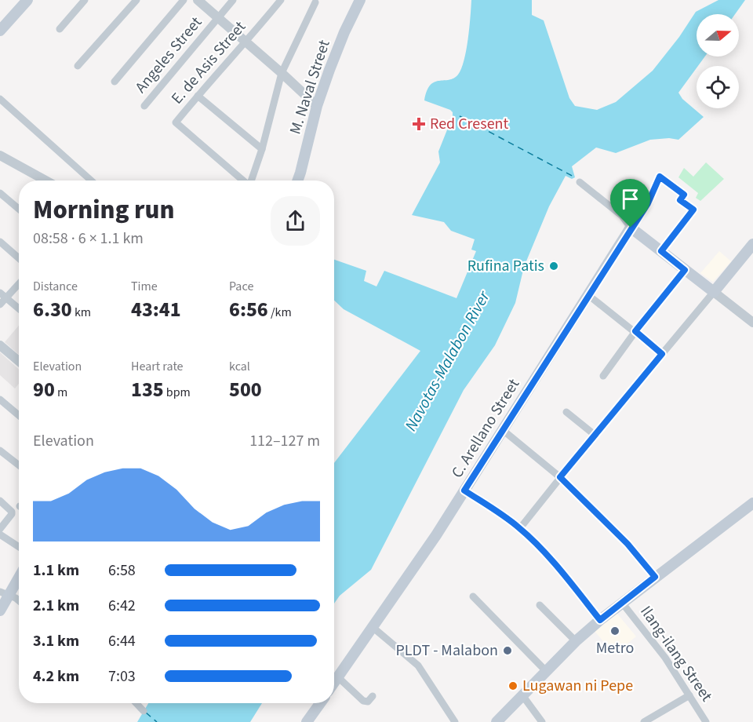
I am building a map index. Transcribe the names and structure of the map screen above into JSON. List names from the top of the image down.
{
  "streets": {
    "main road": ["M. Naval Street", "C. Arellano Street"],
    "street": ["Angeles Street", "E. de Asis Street", "Ilang-ilang Street"]
  },
  "water": ["Navotas-Malabon River"],
  "places": {
    "health": ["Red Cresent"],
    "other": [
      "Rufina Patis",
      "Metro",
      "PLDT - Malabon",
      "Lugawan ni Pepe"
    ]
  },
  "north": "right",
  "page": {
    "heading": ["Morning run", "08:58 · 6 × 1.1 km"],
    "stats": [
      ["Distance", "6.30 km"],
      ["Time", "43:41"],
      ["Pace", "6:56 /km"],
      ["Elevation", "90 m"],
      ["Heart rate", "135 bpm"],
      ["kcal", "500"]
    ],
    "chart": ["Elevation", "112–127 m"],
    "list": [
      {
        "name": "1.1 km",
        "note": "6:58"
      },
      {
        "name": "2.1 km",
        "note": "6:42"
      },
      {
        "name": "3.1 km",
        "note": "6:44"
      },
      {
        "name": "4.2 km",
        "note": "7:03"
      }
    ]
  }
}
